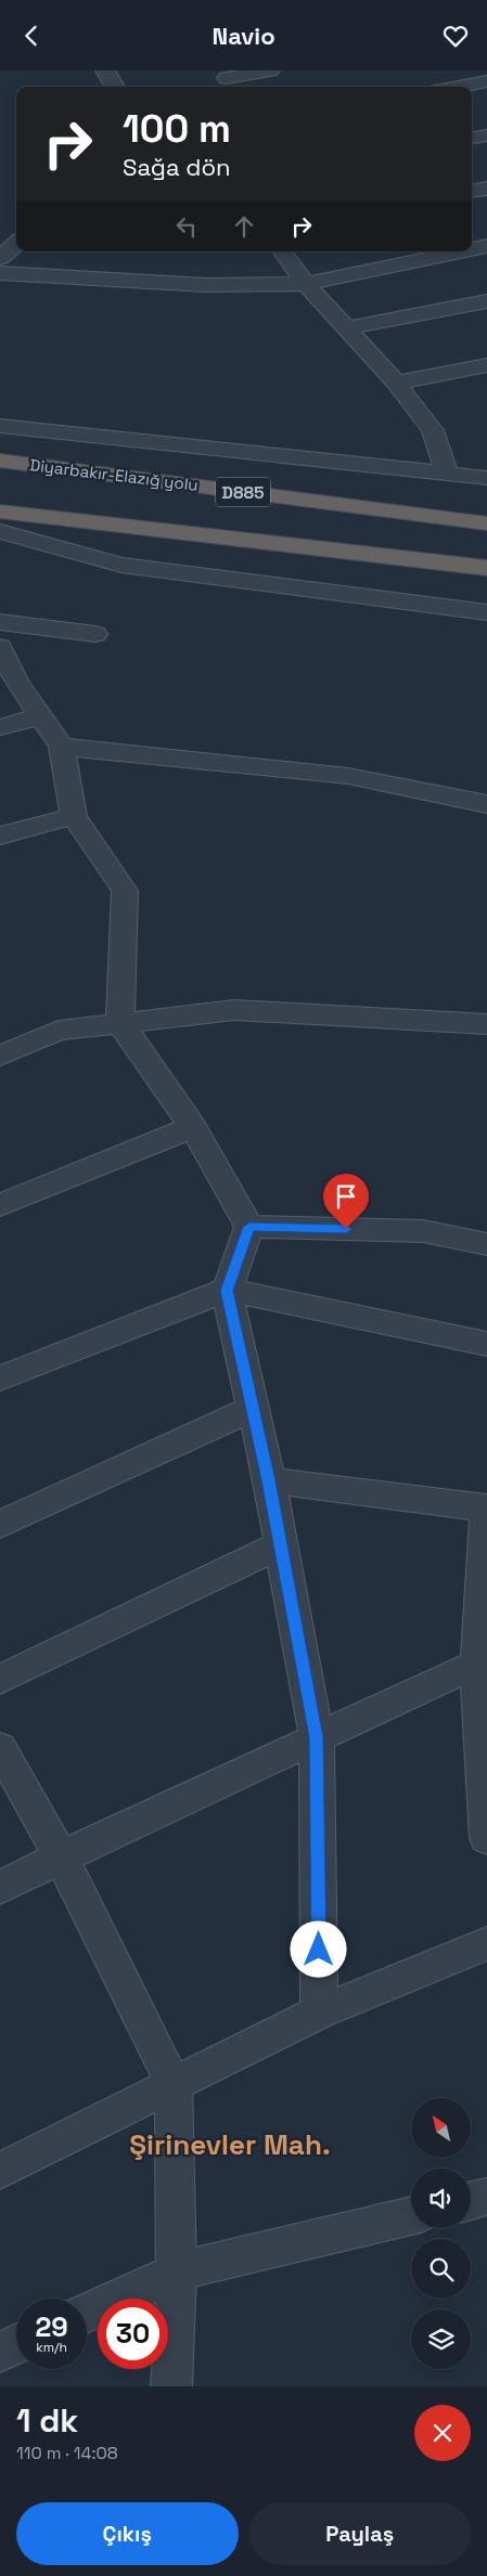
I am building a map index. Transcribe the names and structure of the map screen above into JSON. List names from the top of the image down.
{
  "streets": {
    "highway": ["Diyarbakır-Elazığ yolu", "D885"]
  },
  "districts": ["Şirinevler Mah."],
  "north": "top left",
  "page": {
    "header": "Navio",
    "turn": ["100 m", "Sağa dön"],
    "speed": "29 km/h",
    "limit": "30",
    "heading": ["1 dk", "110 m · 14:08"],
    "buttons": ["Çıkış", "Paylaş"]
  }
}
